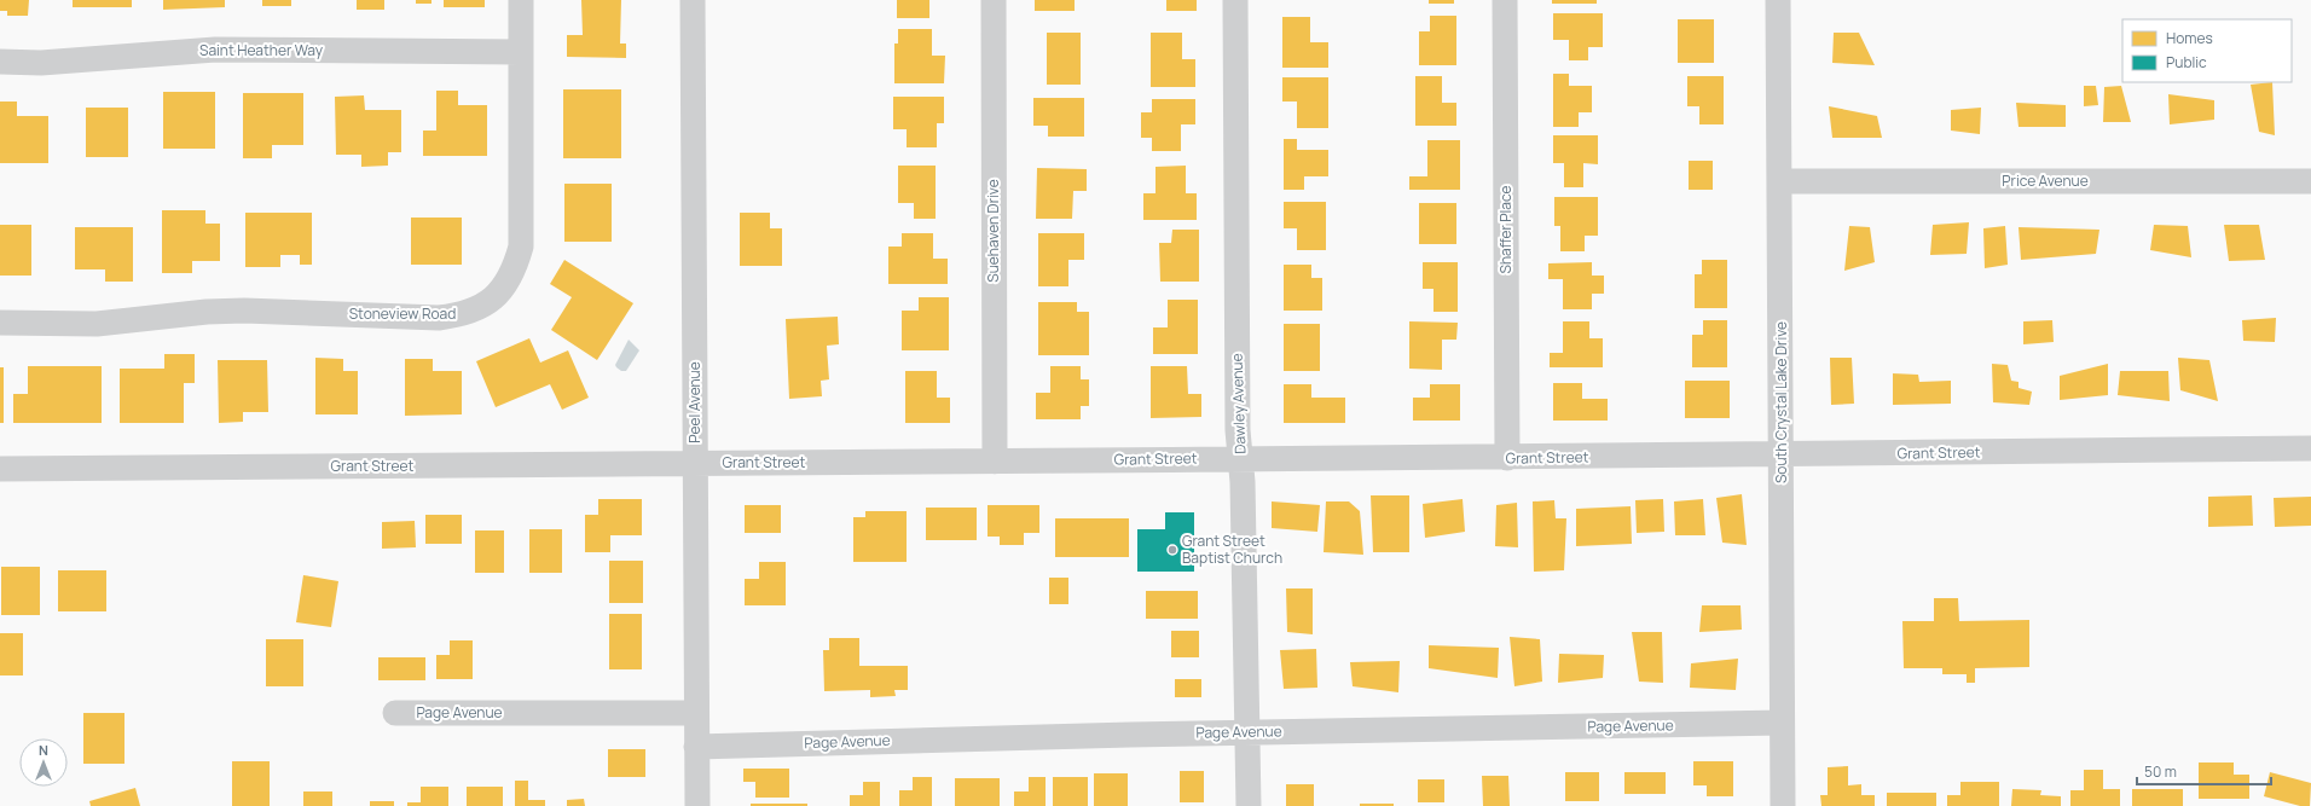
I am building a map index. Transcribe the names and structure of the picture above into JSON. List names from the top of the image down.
{
  "streets": {
    "street": [
      "Saint Heather Way",
      "Price Avenue",
      "Shaffer Place",
      "Suehaven Drive",
      "Stoneview Road",
      "Peel Avenue",
      "South Crystal Lake Drive",
      "Dawley Avenue",
      "Grant Street",
      "Page Avenue"
    ]
  },
  "crossings": [
    ["Saint Heather Way", "Stoneview Road"],
    ["Price Avenue", "South Crystal Lake Drive"],
    ["Shaffer Place", "Grant Street"],
    ["Suehaven Drive", "Grant Street"],
    ["Peel Avenue", "Grant Street"],
    ["Peel Avenue", "Page Avenue"],
    ["South Crystal Lake Drive", "Grant Street"],
    ["South Crystal Lake Drive", "Page Avenue"],
    ["Dawley Avenue", "Grant Street"],
    ["Dawley Avenue", "Page Avenue"]
  ],
  "places": ["Grant Street Baptist Church"],
  "legend": ["Homes", "Public"],
  "scale_bar": "50 m",
  "north": "top"
}
